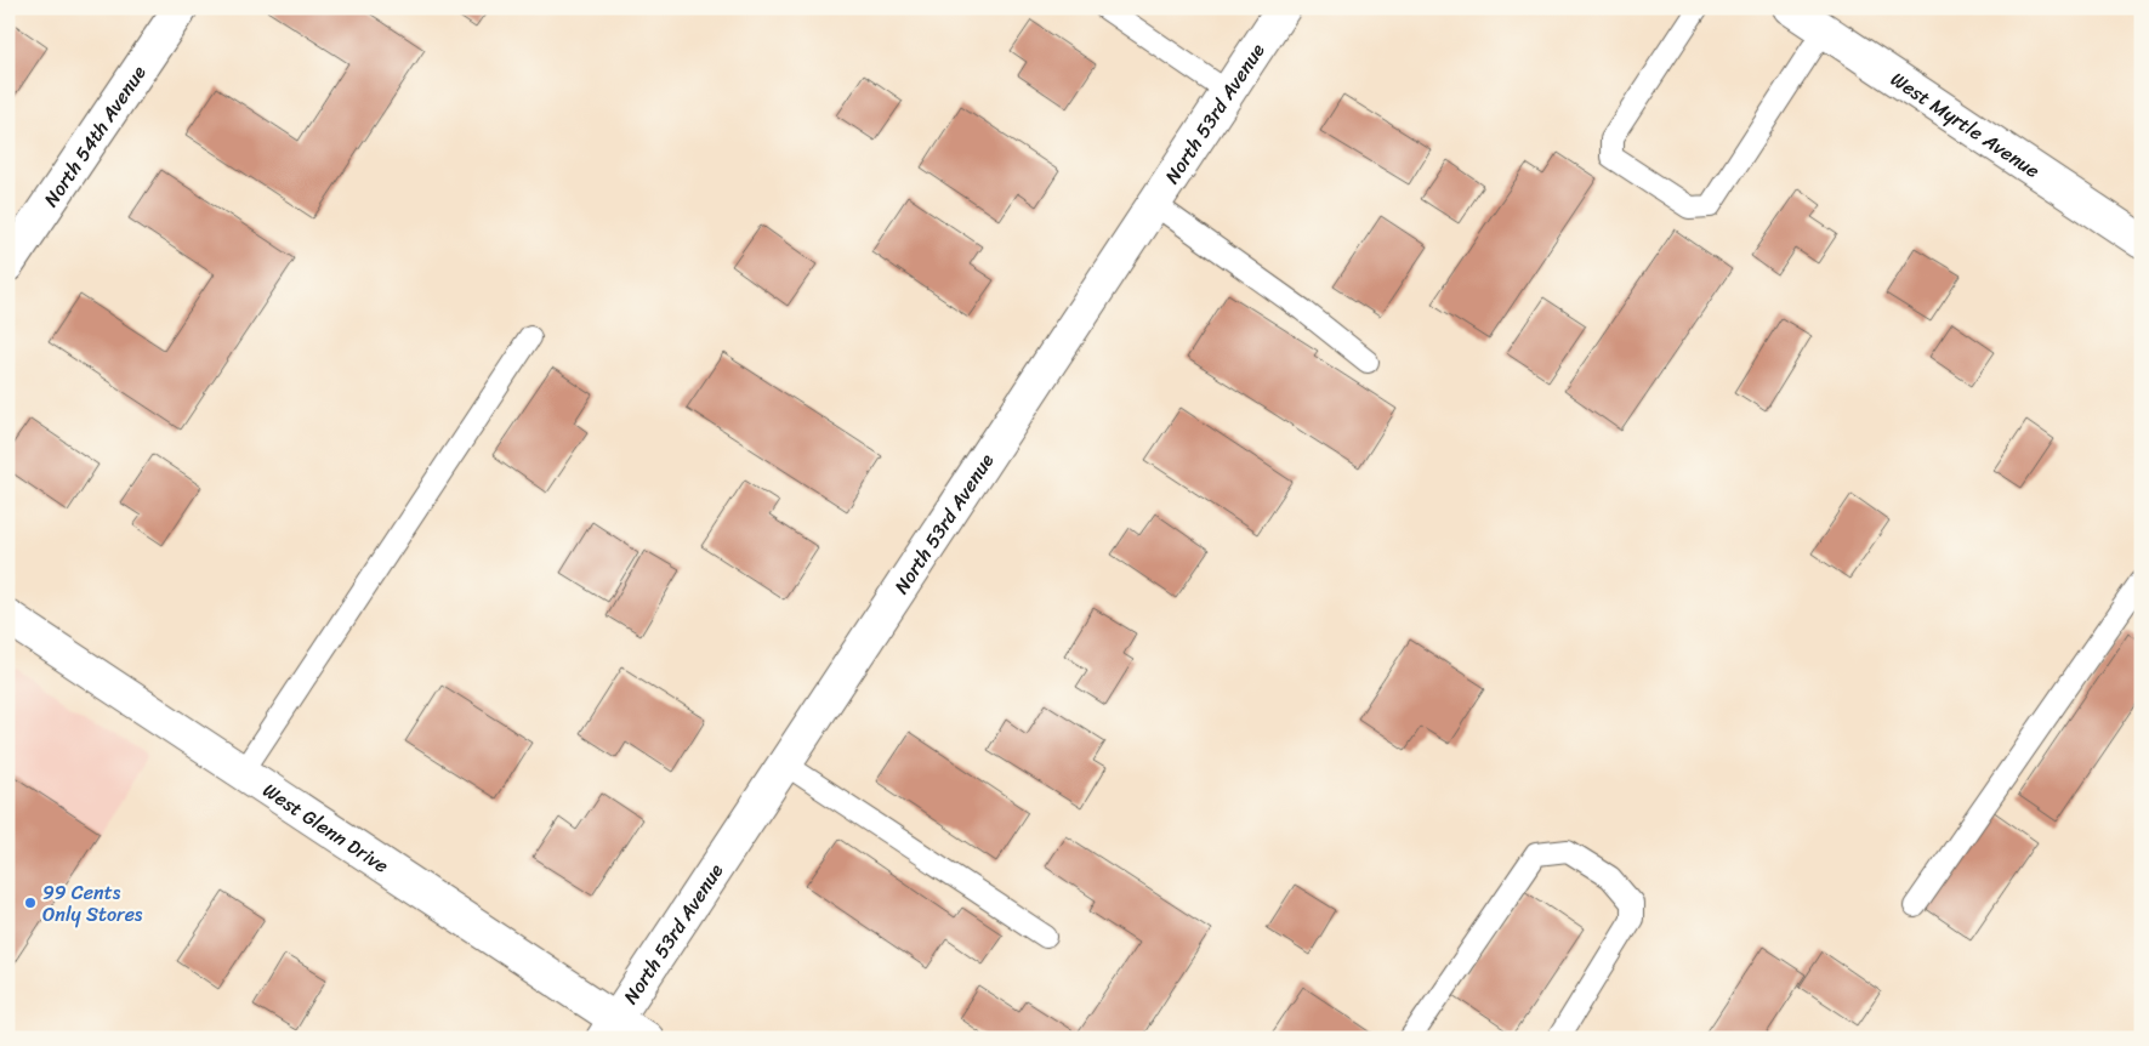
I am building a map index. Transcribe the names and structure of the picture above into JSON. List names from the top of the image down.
{
  "streets": {
    "street": [
      "North 53rd Avenue",
      "West Myrtle Avenue",
      "North 54th Avenue",
      "West Glenn Drive"
    ]
  },
  "crossings": [
    ["North 53rd Avenue", "West Glenn Drive"]
  ],
  "places": ["99 Cents Only Stores"]
}
